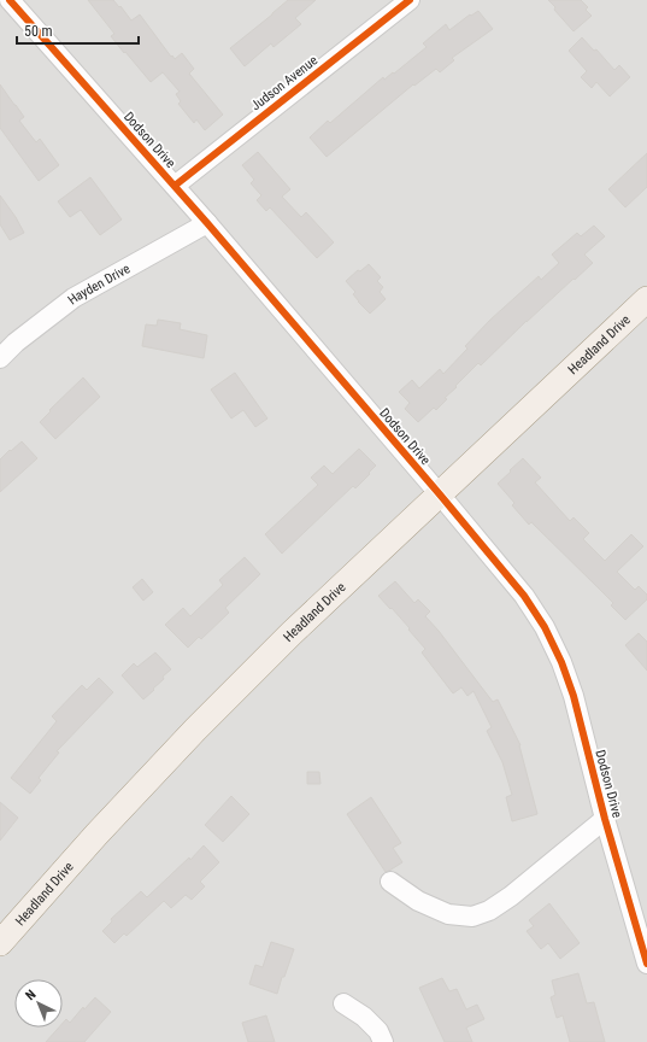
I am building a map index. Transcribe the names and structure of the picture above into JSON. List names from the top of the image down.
{
  "streets": {
    "main road": ["Headland Drive"],
    "street": ["Judson Avenue", "Dodson Drive", "Hayden Drive"]
  },
  "crossings": [
    ["Judson Avenue", "Dodson Drive"],
    ["Dodson Drive", "Hayden Drive"],
    ["Dodson Drive", "Headland Drive"]
  ],
  "scale_bar": "50 m",
  "north": "top left"
}
